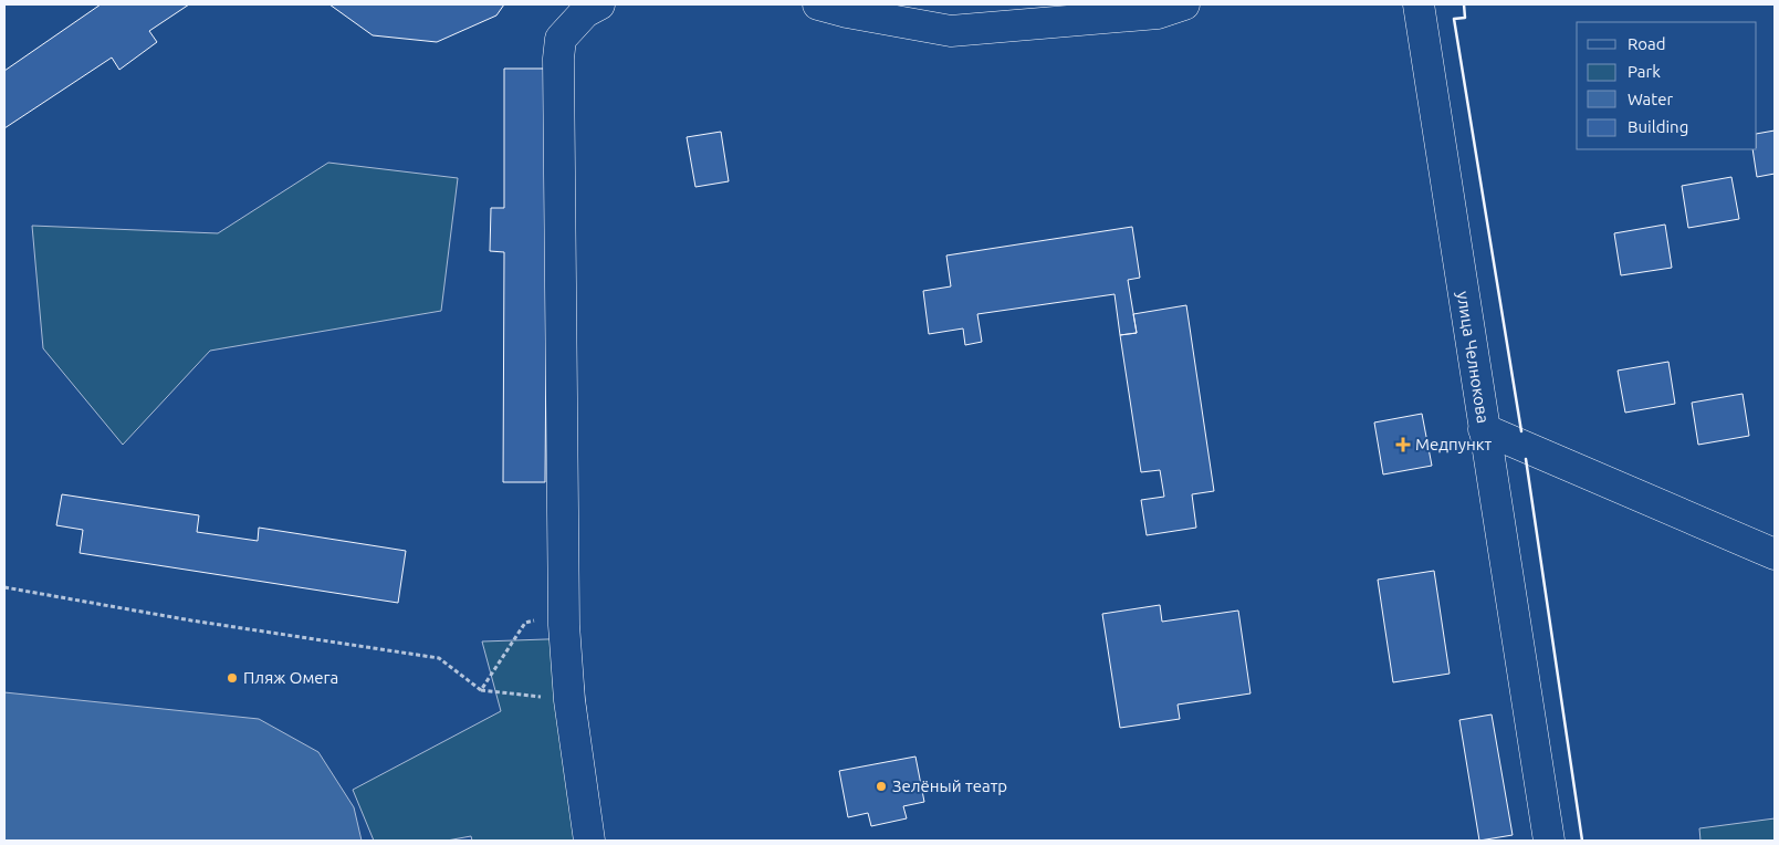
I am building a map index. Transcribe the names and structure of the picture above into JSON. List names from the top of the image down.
{
  "streets": {
    "street": ["улица Челнокова"]
  },
  "places": {
    "health": ["Медпункт"],
    "other": ["Пляж Омега", "Зелёный театр"]
  },
  "legend": [
    "Road",
    "Park",
    "Water",
    "Building"
  ]
}
